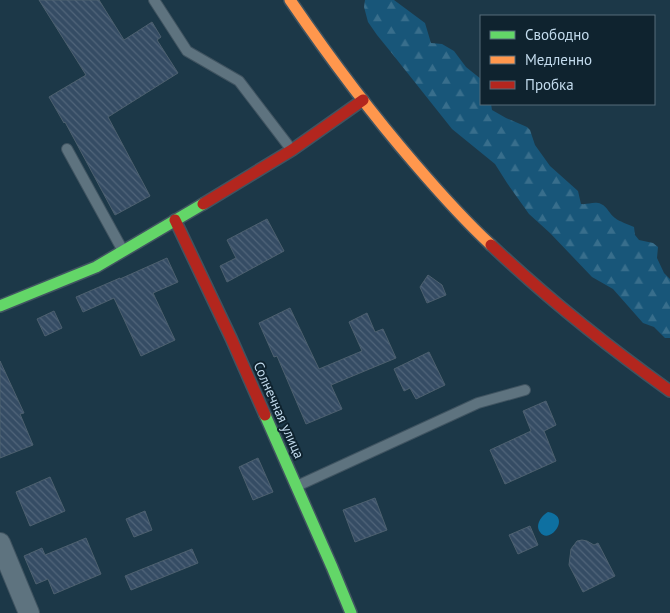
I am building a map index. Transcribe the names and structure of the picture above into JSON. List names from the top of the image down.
{
  "streets": {
    "street": ["Солнечная улица"]
  },
  "legend": ["Свободно", "Медленно", "Пробка"]
}
